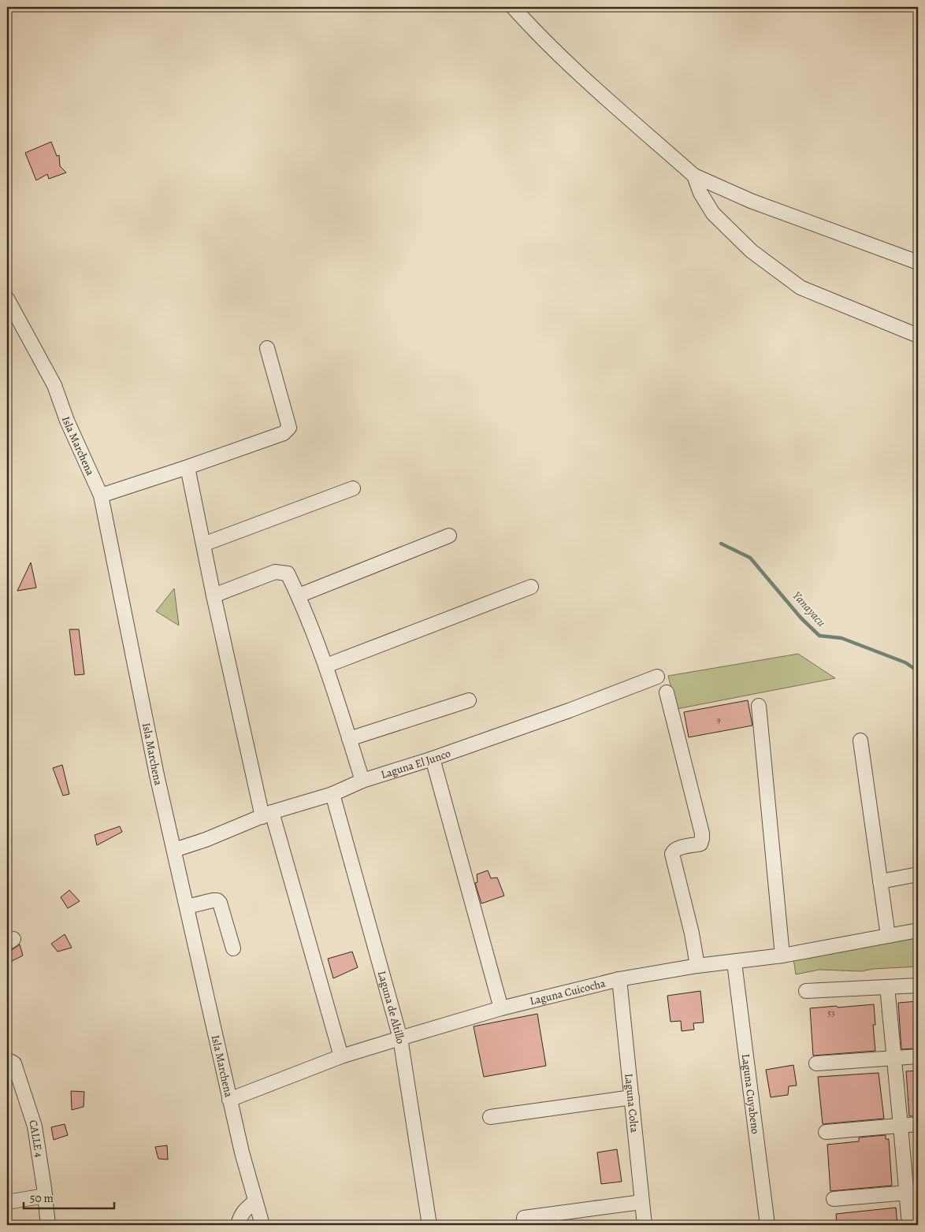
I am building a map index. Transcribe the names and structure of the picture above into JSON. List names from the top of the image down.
{
  "streets": {
    "street": [
      "Isla Marchena",
      "Laguna El Junco",
      "Laguna Cuicocha",
      "Laguna de Altillo",
      "Laguna Cuyabeno",
      "Laguna Colta",
      "CALLE 4"
    ]
  },
  "crossings": [
    ["Isla Marchena", "Laguna El Junco"],
    ["Isla Marchena", "Laguna Cuicocha"],
    ["Laguna El Junco", "Laguna de Altillo"],
    ["Laguna Cuicocha", "Laguna de Altillo"],
    ["Laguna Cuicocha", "Laguna Cuyabeno"],
    ["Laguna Cuicocha", "Laguna Colta"]
  ],
  "water": ["Yanayacu"],
  "house_numbers": ["9", "53"],
  "scale_bar": "50 m"
}
